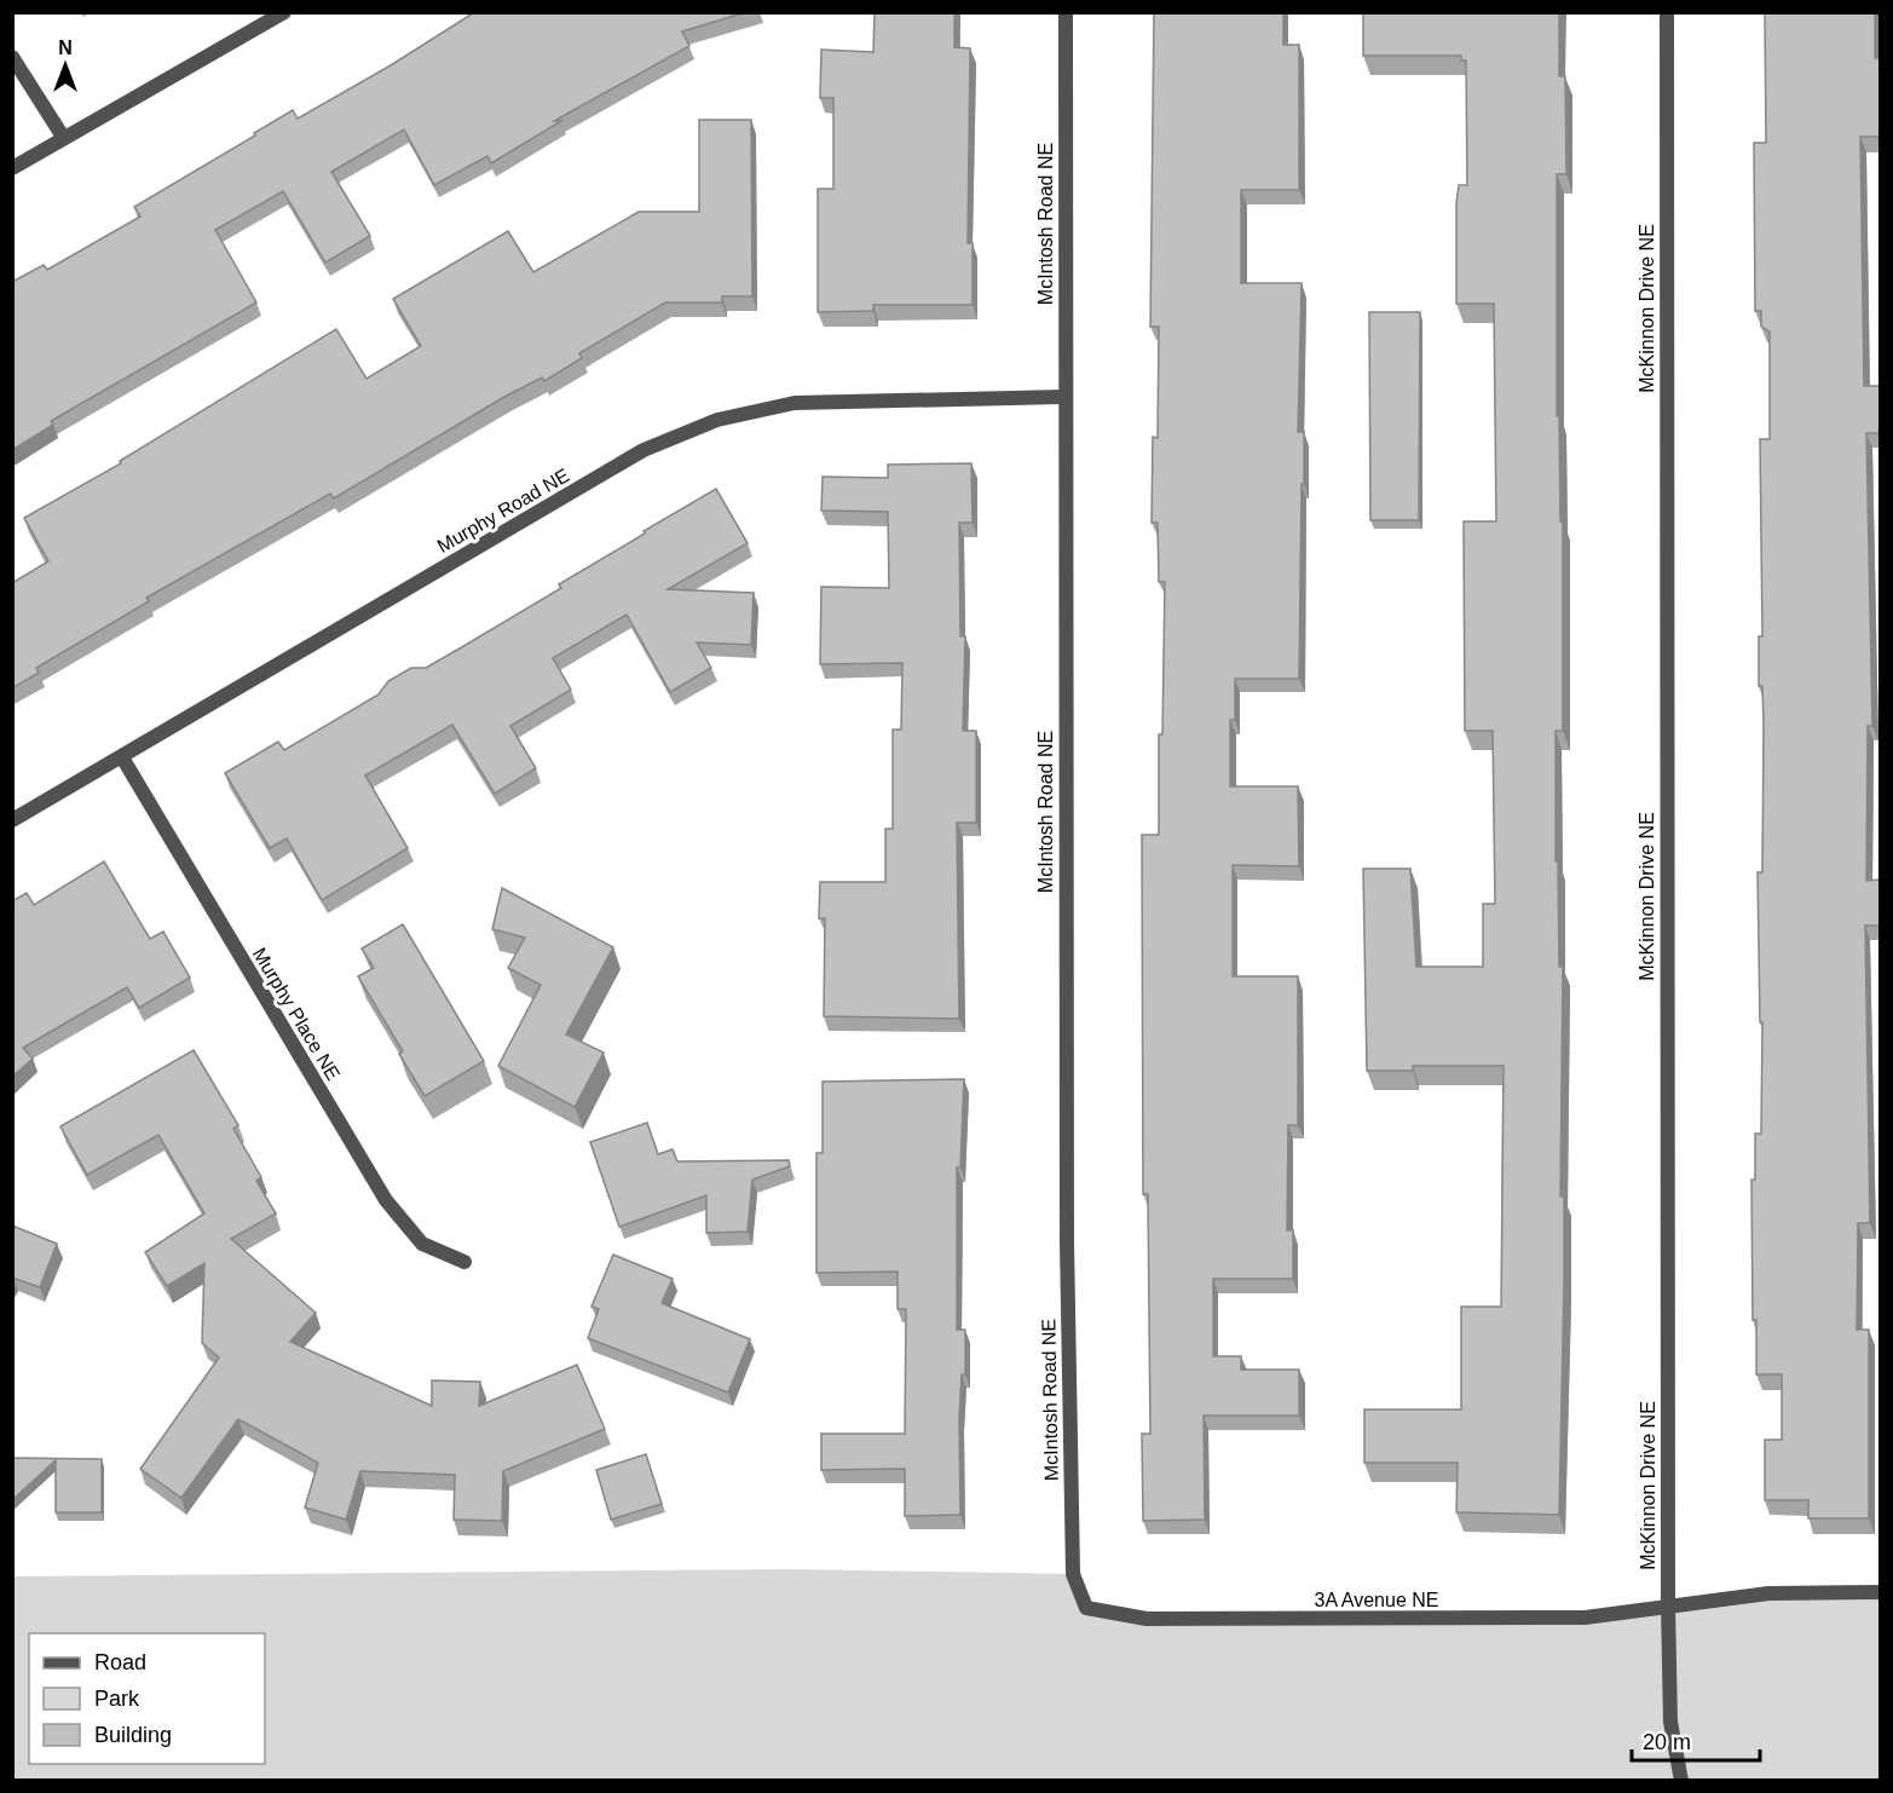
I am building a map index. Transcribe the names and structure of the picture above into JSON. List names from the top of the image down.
{
  "streets": {
    "street": [
      "McIntosh Road NE",
      "McKinnon Drive NE",
      "Murphy Road NE",
      "Murphy Place NE",
      "3A Avenue NE"
    ]
  },
  "crossings": [
    ["McIntosh Road NE", "Murphy Road NE"],
    ["McIntosh Road NE", "3A Avenue NE"],
    ["McKinnon Drive NE", "3A Avenue NE"],
    ["Murphy Road NE", "Murphy Place NE"]
  ],
  "legend": ["Road", "Park", "Building"],
  "scale_bar": "20 m",
  "north": "top"
}
